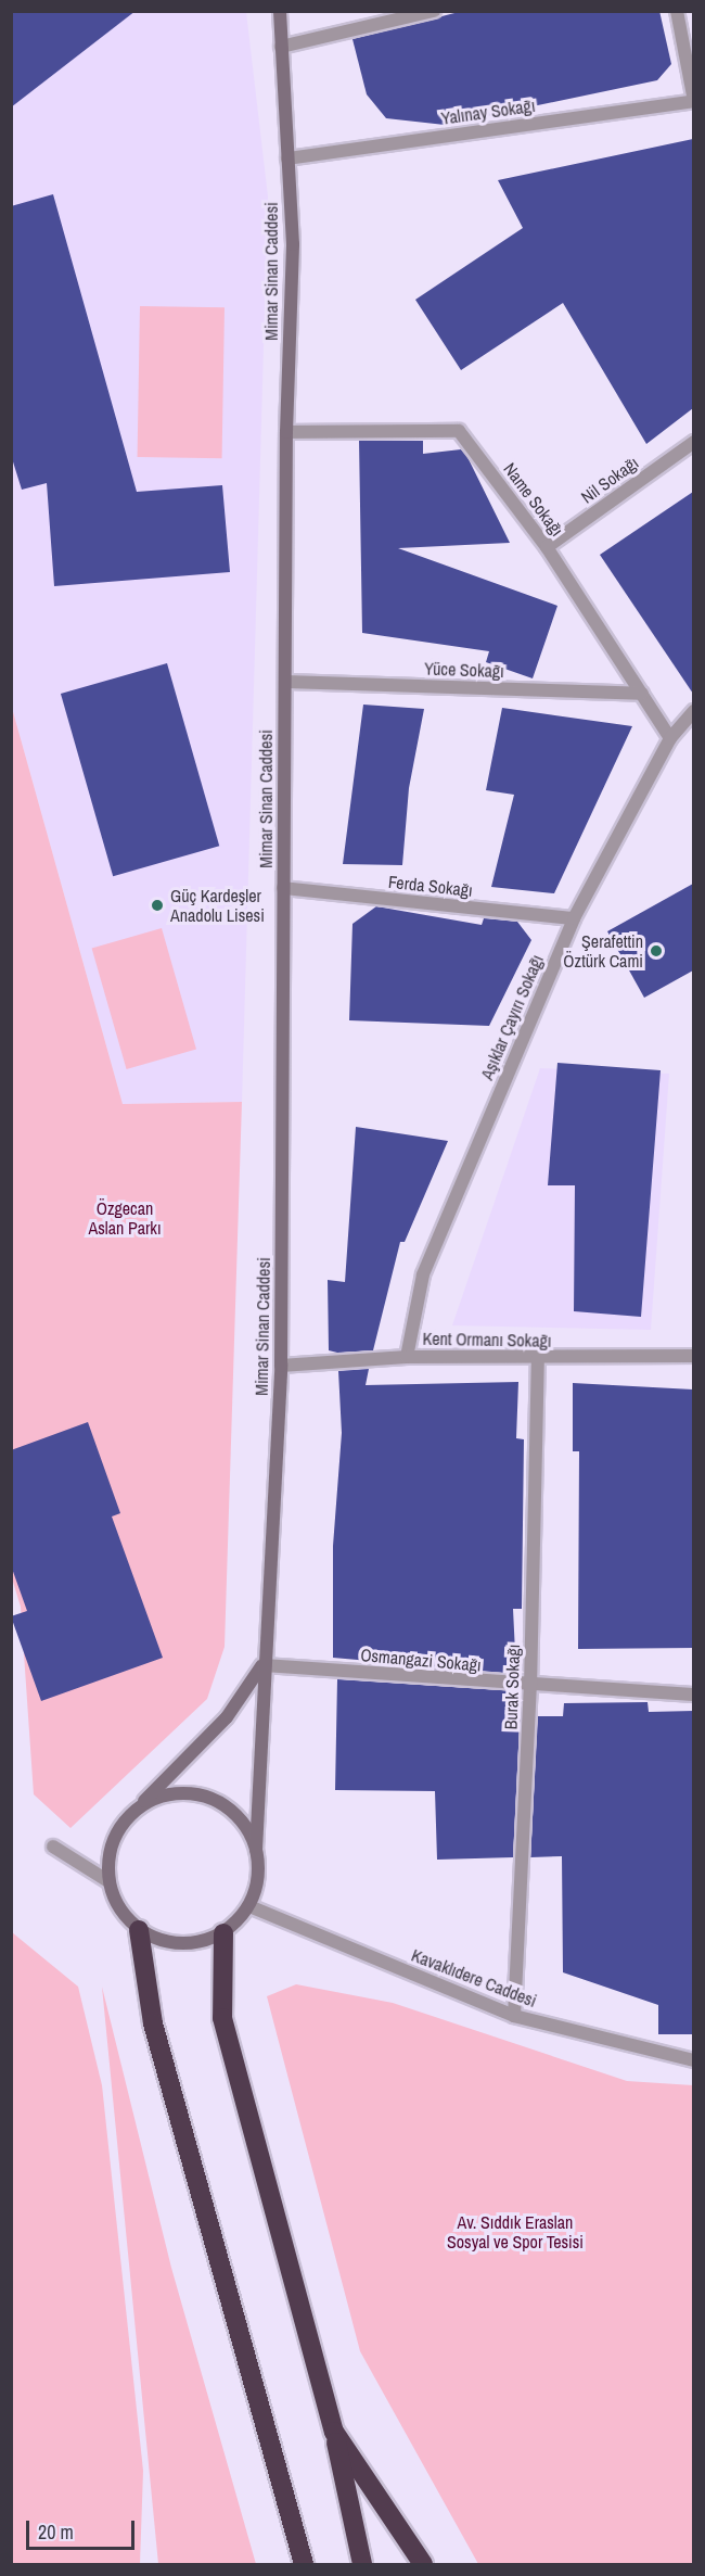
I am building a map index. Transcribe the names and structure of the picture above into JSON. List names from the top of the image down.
{
  "streets": {
    "main road": ["Mimar Sinan Caddesi"],
    "street": [
      "Yalınay Sokağı",
      "Nil Sokağı",
      "Name Sokağı",
      "Yüce Sokağı",
      "Ferda Sokağı",
      "Aşıklar Çayırı Sokağı",
      "Kent Ormanı Sokağı",
      "Osmangazi Sokağı",
      "Burak Sokağı",
      "Kavaklıdere Caddesi"
    ]
  },
  "crossings": [
    ["Yalınay Sokağı", "Mimar Sinan Caddesi"],
    ["Mimar Sinan Caddesi", "Name Sokağı"],
    ["Mimar Sinan Caddesi", "Yüce Sokağı"],
    ["Mimar Sinan Caddesi", "Ferda Sokağı"],
    ["Mimar Sinan Caddesi", "Kent Ormanı Sokağı"],
    ["Mimar Sinan Caddesi", "Osmangazi Sokağı"],
    ["Mimar Sinan Caddesi", "Kavaklıdere Caddesi"],
    ["Nil Sokağı", "Name Sokağı"],
    ["Name Sokağı", "Yüce Sokağı"],
    ["Name Sokağı", "Aşıklar Çayırı Sokağı"],
    ["Ferda Sokağı", "Aşıklar Çayırı Sokağı"],
    ["Aşıklar Çayırı Sokağı", "Kent Ormanı Sokağı"],
    ["Kent Ormanı Sokağı", "Burak Sokağı"],
    ["Osmangazi Sokağı", "Burak Sokağı"],
    ["Burak Sokağı", "Kavaklıdere Caddesi"]
  ],
  "parks": ["Özgecan Aslan Parkı", "Av. Sıddık Eraslan Sosyal ve Spor Tesisi"],
  "places": ["Güç Kardeşler Anadolu Lisesi", "Şerafettin Öztürk Cami"],
  "scale_bar": "20 m"
}
